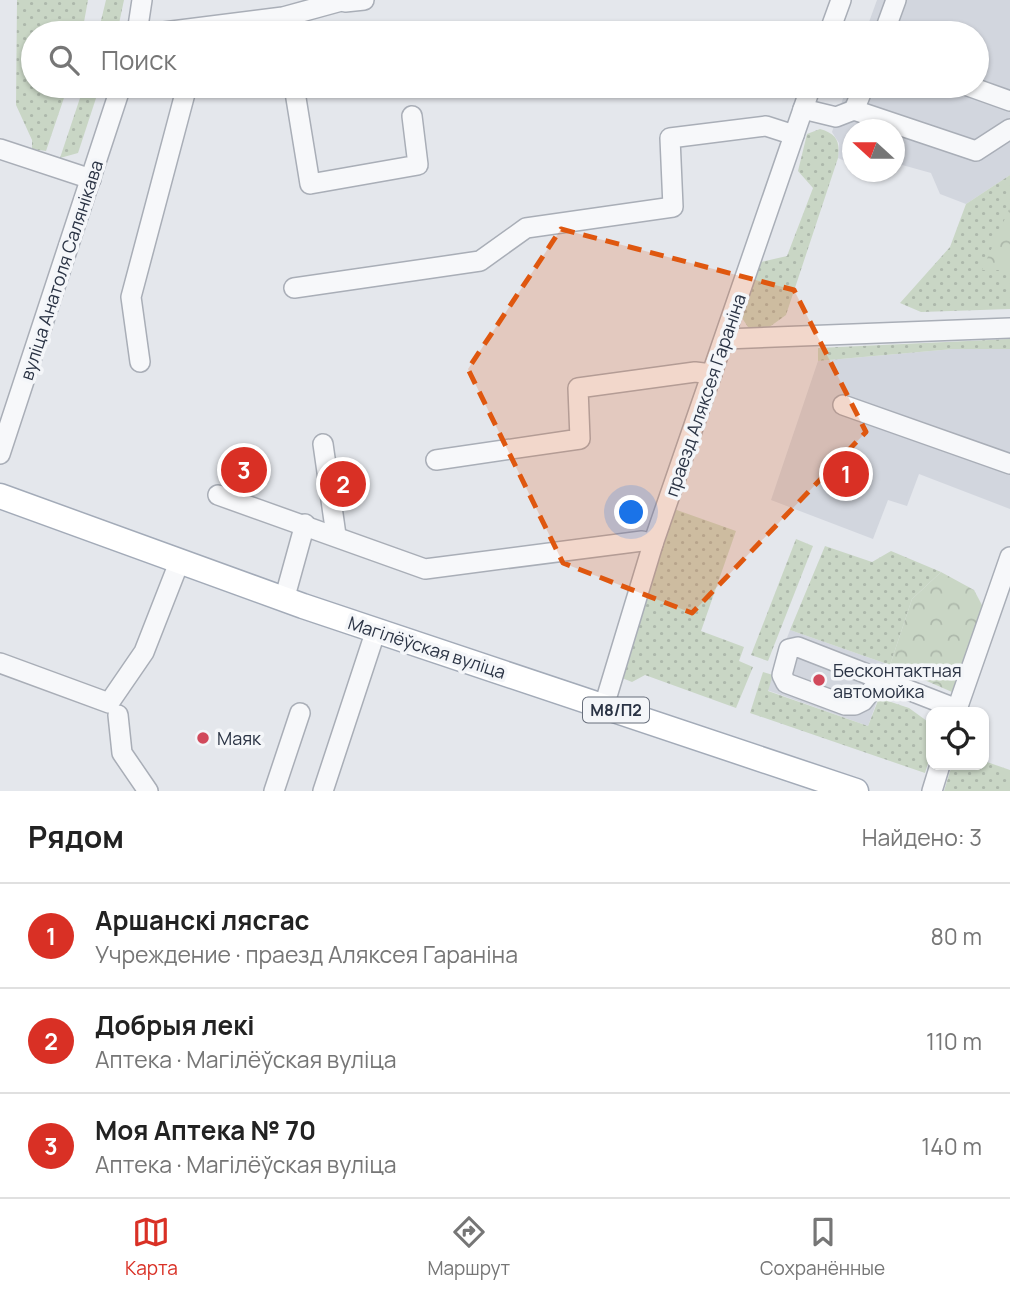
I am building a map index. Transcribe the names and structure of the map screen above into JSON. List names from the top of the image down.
{
  "streets": {
    "main road": ["Магілёўская вуліца", "М8/П2"],
    "street": ["вуліца Анатоля Салянікава", "праезд Аляксея Гараніна"]
  },
  "crossings": [
    ["праезд Аляксея Гараніна", "Магілёўская вуліца"]
  ],
  "places": ["Бесконтактная автомойка", "Маяк"],
  "north": "left",
  "page": {
    "search": "Поиск",
    "pins": ["3", "1", "2"],
    "heading": ["Рядом", "Найдено: 3"],
    "list": [
      {
        "mark": "1",
        "name": "Аршанскі лясгас",
        "note": "Учреждение · праезд Аляксея Гараніна",
        "value": "80 m"
      },
      {
        "mark": "2",
        "name": "Добрыя лекі",
        "note": "Аптека · Магілёўская вуліца",
        "value": "110 m"
      },
      {
        "mark": "3",
        "name": "Моя Аптека № 70",
        "note": "Аптека · Магілёўская вуліца",
        "value": "140 m"
      }
    ],
    "nav": ["Карта", "Маршрут", "Сохранённые"]
  }
}
